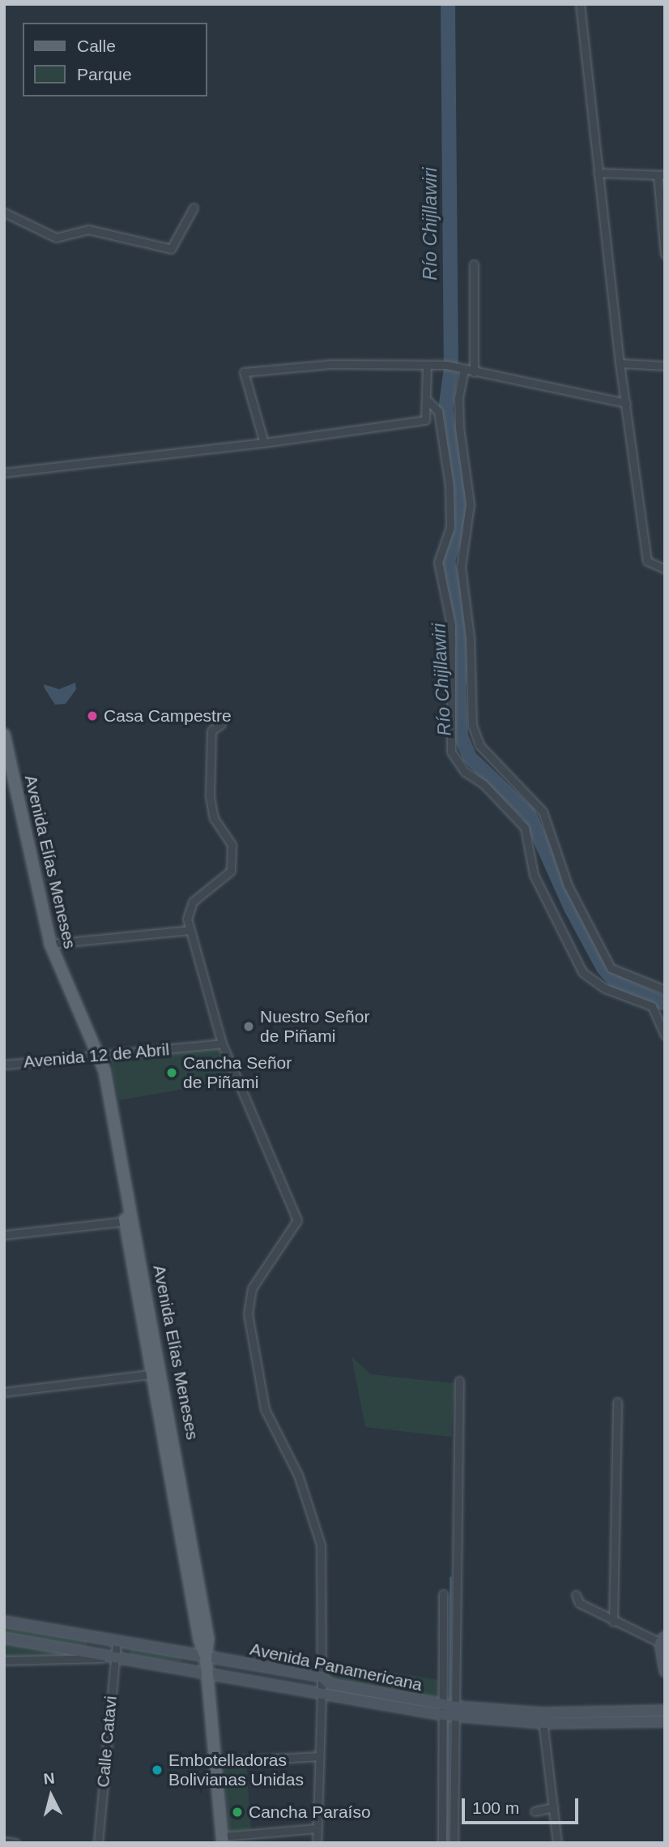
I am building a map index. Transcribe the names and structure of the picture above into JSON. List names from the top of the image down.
{
  "streets": {
    "main road": ["Avenida Elías Meneses", "Avenida Panamericana"],
    "street": ["Avenida 12 de Abril", "Calle Catavi"]
  },
  "crossings": [
    ["Avenida Elías Meneses", "Avenida 12 de Abril"],
    ["Avenida Elías Meneses", "Avenida Panamericana"],
    ["Avenida Panamericana", "Calle Catavi"]
  ],
  "water": ["Río Chijllawiri"],
  "places": [
    "Casa Campestre",
    "Nuestro Señor de Piñami",
    "Cancha Señor de Piñami",
    "Embotelladoras Bolivianas Unidas",
    "Cancha Paraíso"
  ],
  "legend": ["Calle", "Parque"],
  "scale_bar": "100 m",
  "north": "top"
}
